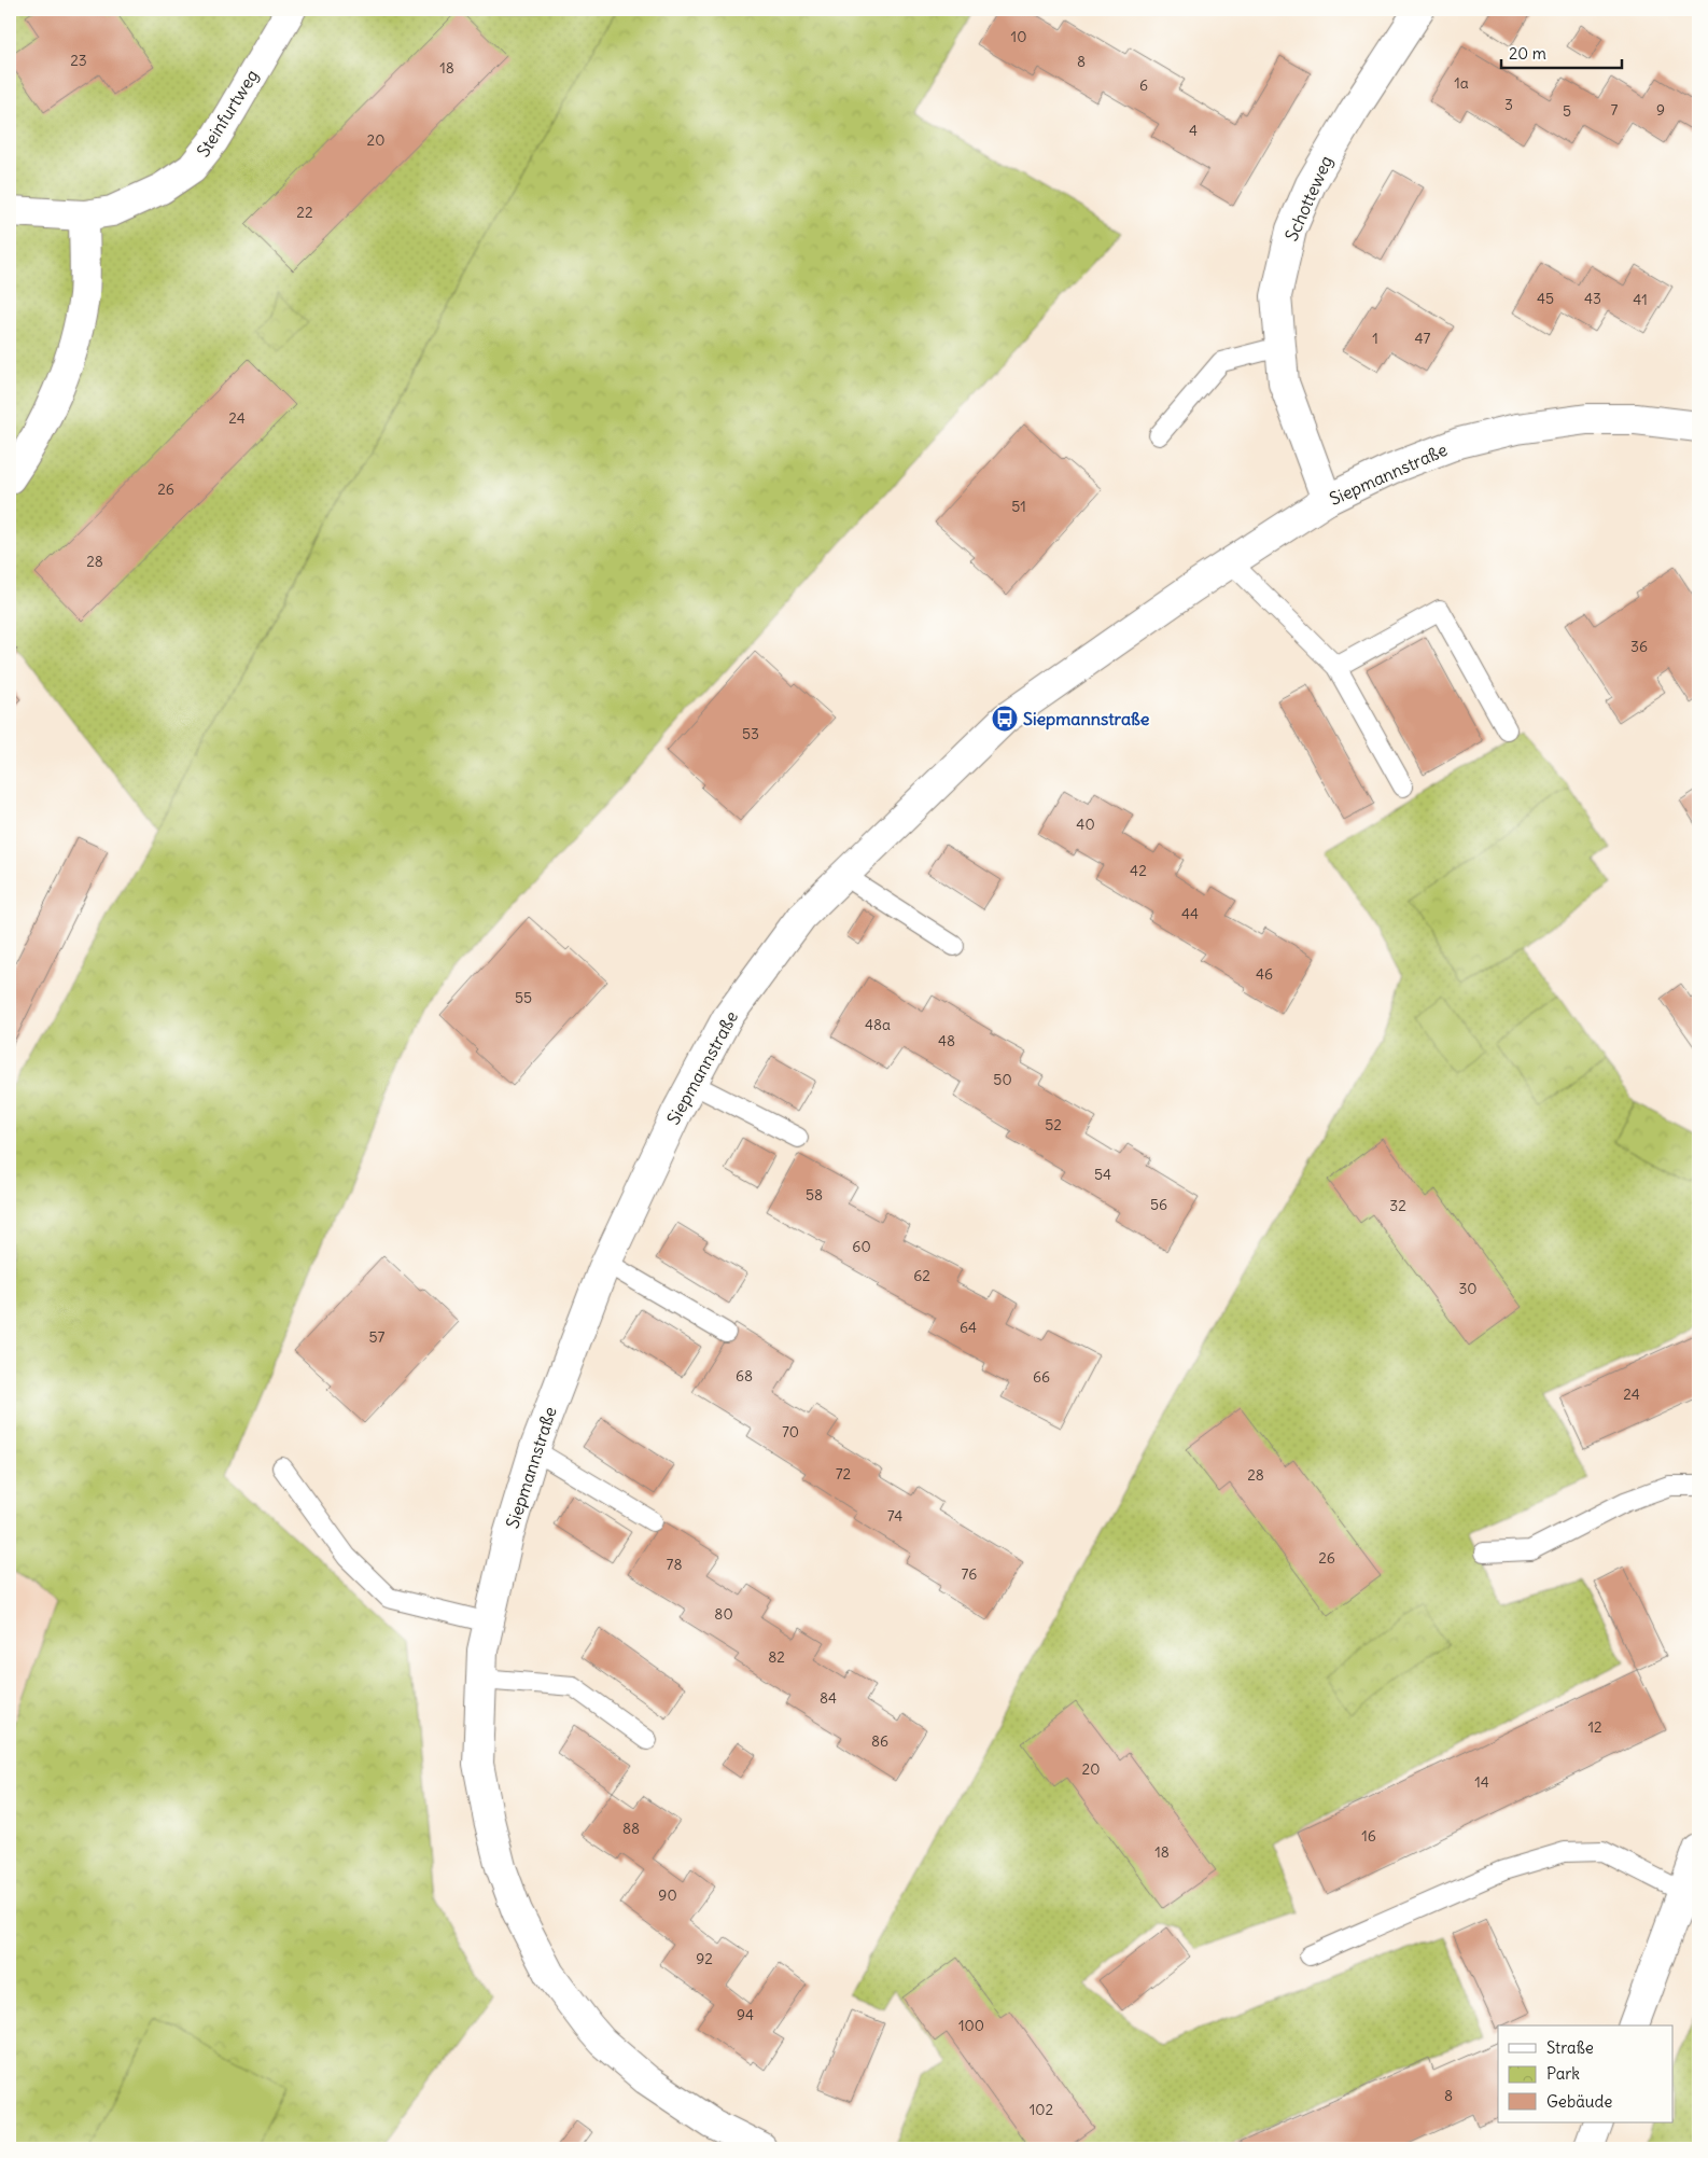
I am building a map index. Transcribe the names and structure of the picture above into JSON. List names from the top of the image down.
{
  "streets": {
    "street": ["Steinfurtweg", "Schotteweg", "Siepmannstraße"]
  },
  "crossings": [
    ["Schotteweg", "Siepmannstraße"]
  ],
  "places": {
    "bus stop": ["Siepmannstraße"]
  },
  "house_numbers": [
    "10",
    "23",
    "8",
    "18",
    "1a",
    "6",
    "3",
    "7",
    "9",
    "5",
    "4",
    "20",
    "22",
    "45",
    "43",
    "41",
    "1",
    "47",
    "24",
    "26",
    "51",
    "28",
    "36",
    "53",
    "40",
    "42",
    "44",
    "46",
    "55",
    "48a",
    "48",
    "50",
    "52",
    "54",
    "58",
    "56",
    "32",
    "60",
    "62",
    "30",
    "64",
    "57",
    "68",
    "66",
    "24",
    "70",
    "72",
    "28",
    "74",
    "26",
    "78",
    "76",
    "80",
    "82",
    "84",
    "12",
    "86",
    "20",
    "14",
    "88",
    "16",
    "18",
    "90",
    "92",
    "94",
    "100",
    "8",
    "102"
  ],
  "legend": ["Straße", "Park", "Gebäude"],
  "scale_bar": "20 m"
}
